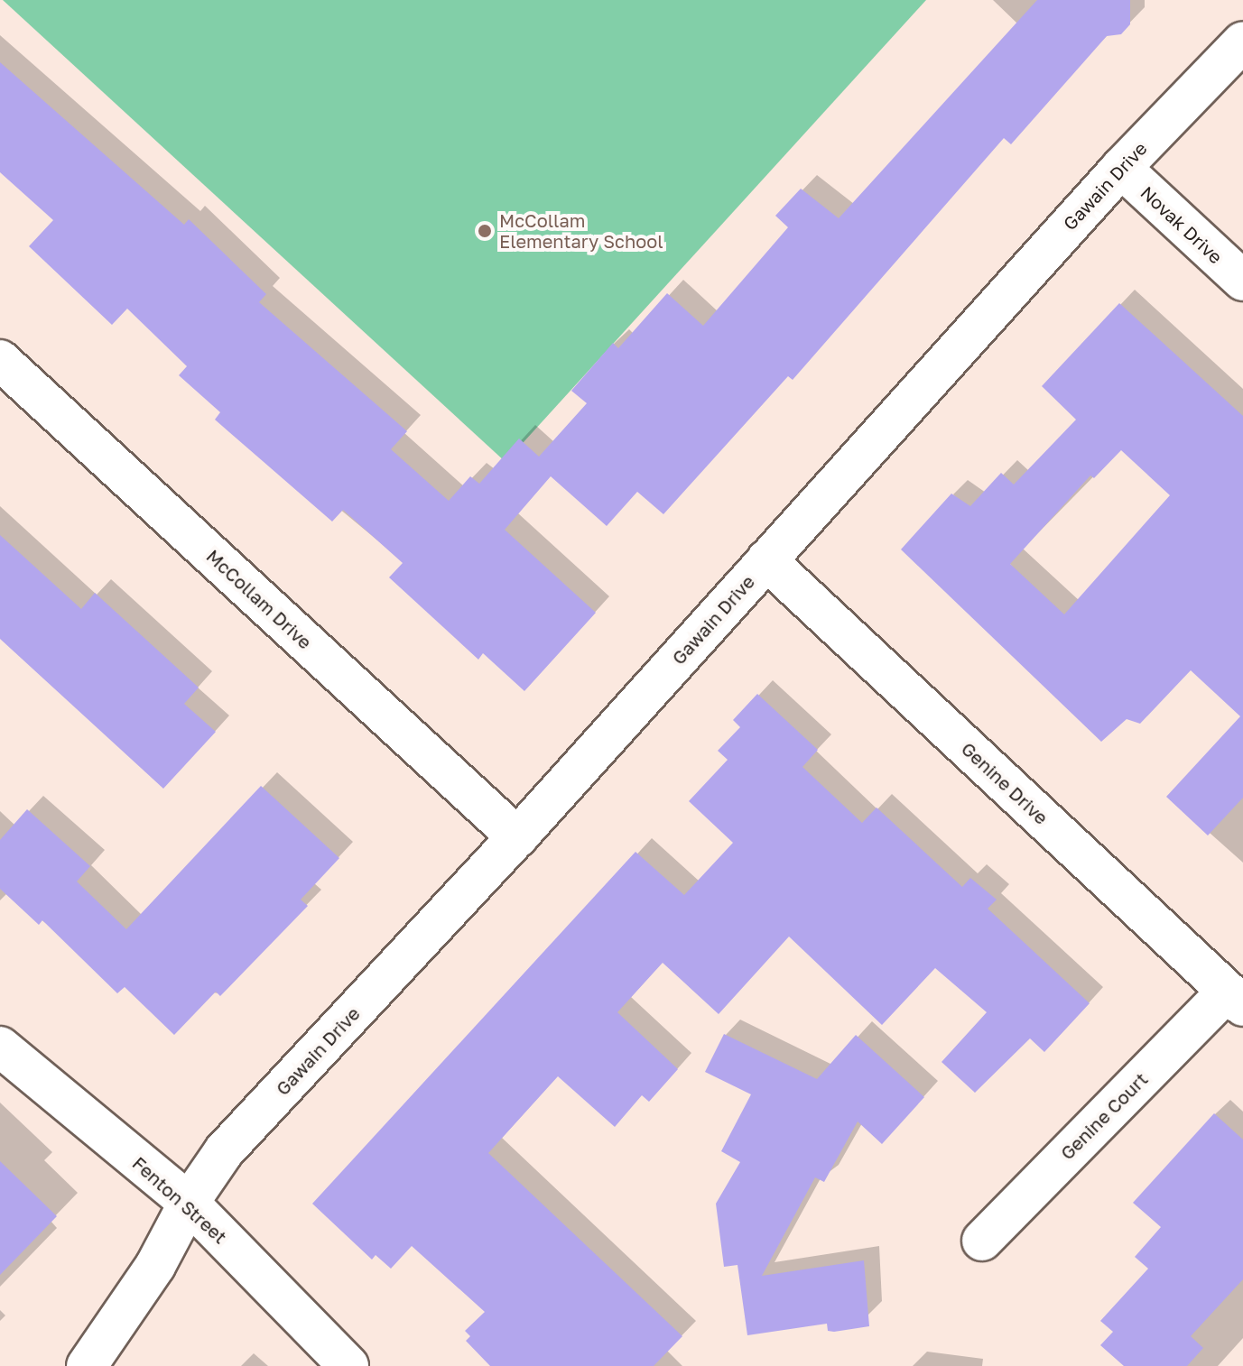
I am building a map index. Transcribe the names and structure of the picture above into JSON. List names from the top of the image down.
{
  "streets": {
    "street": [
      "Gawain Drive",
      "Novak Drive",
      "McCollam Drive",
      "Genine Drive",
      "Genine Court",
      "Fenton Street"
    ]
  },
  "crossings": [
    ["Gawain Drive", "Novak Drive"],
    ["Gawain Drive", "McCollam Drive"],
    ["Gawain Drive", "Genine Drive"],
    ["Gawain Drive", "Fenton Street"],
    ["Genine Drive", "Genine Court"]
  ],
  "places": ["McCollam Elementary School"]
}
